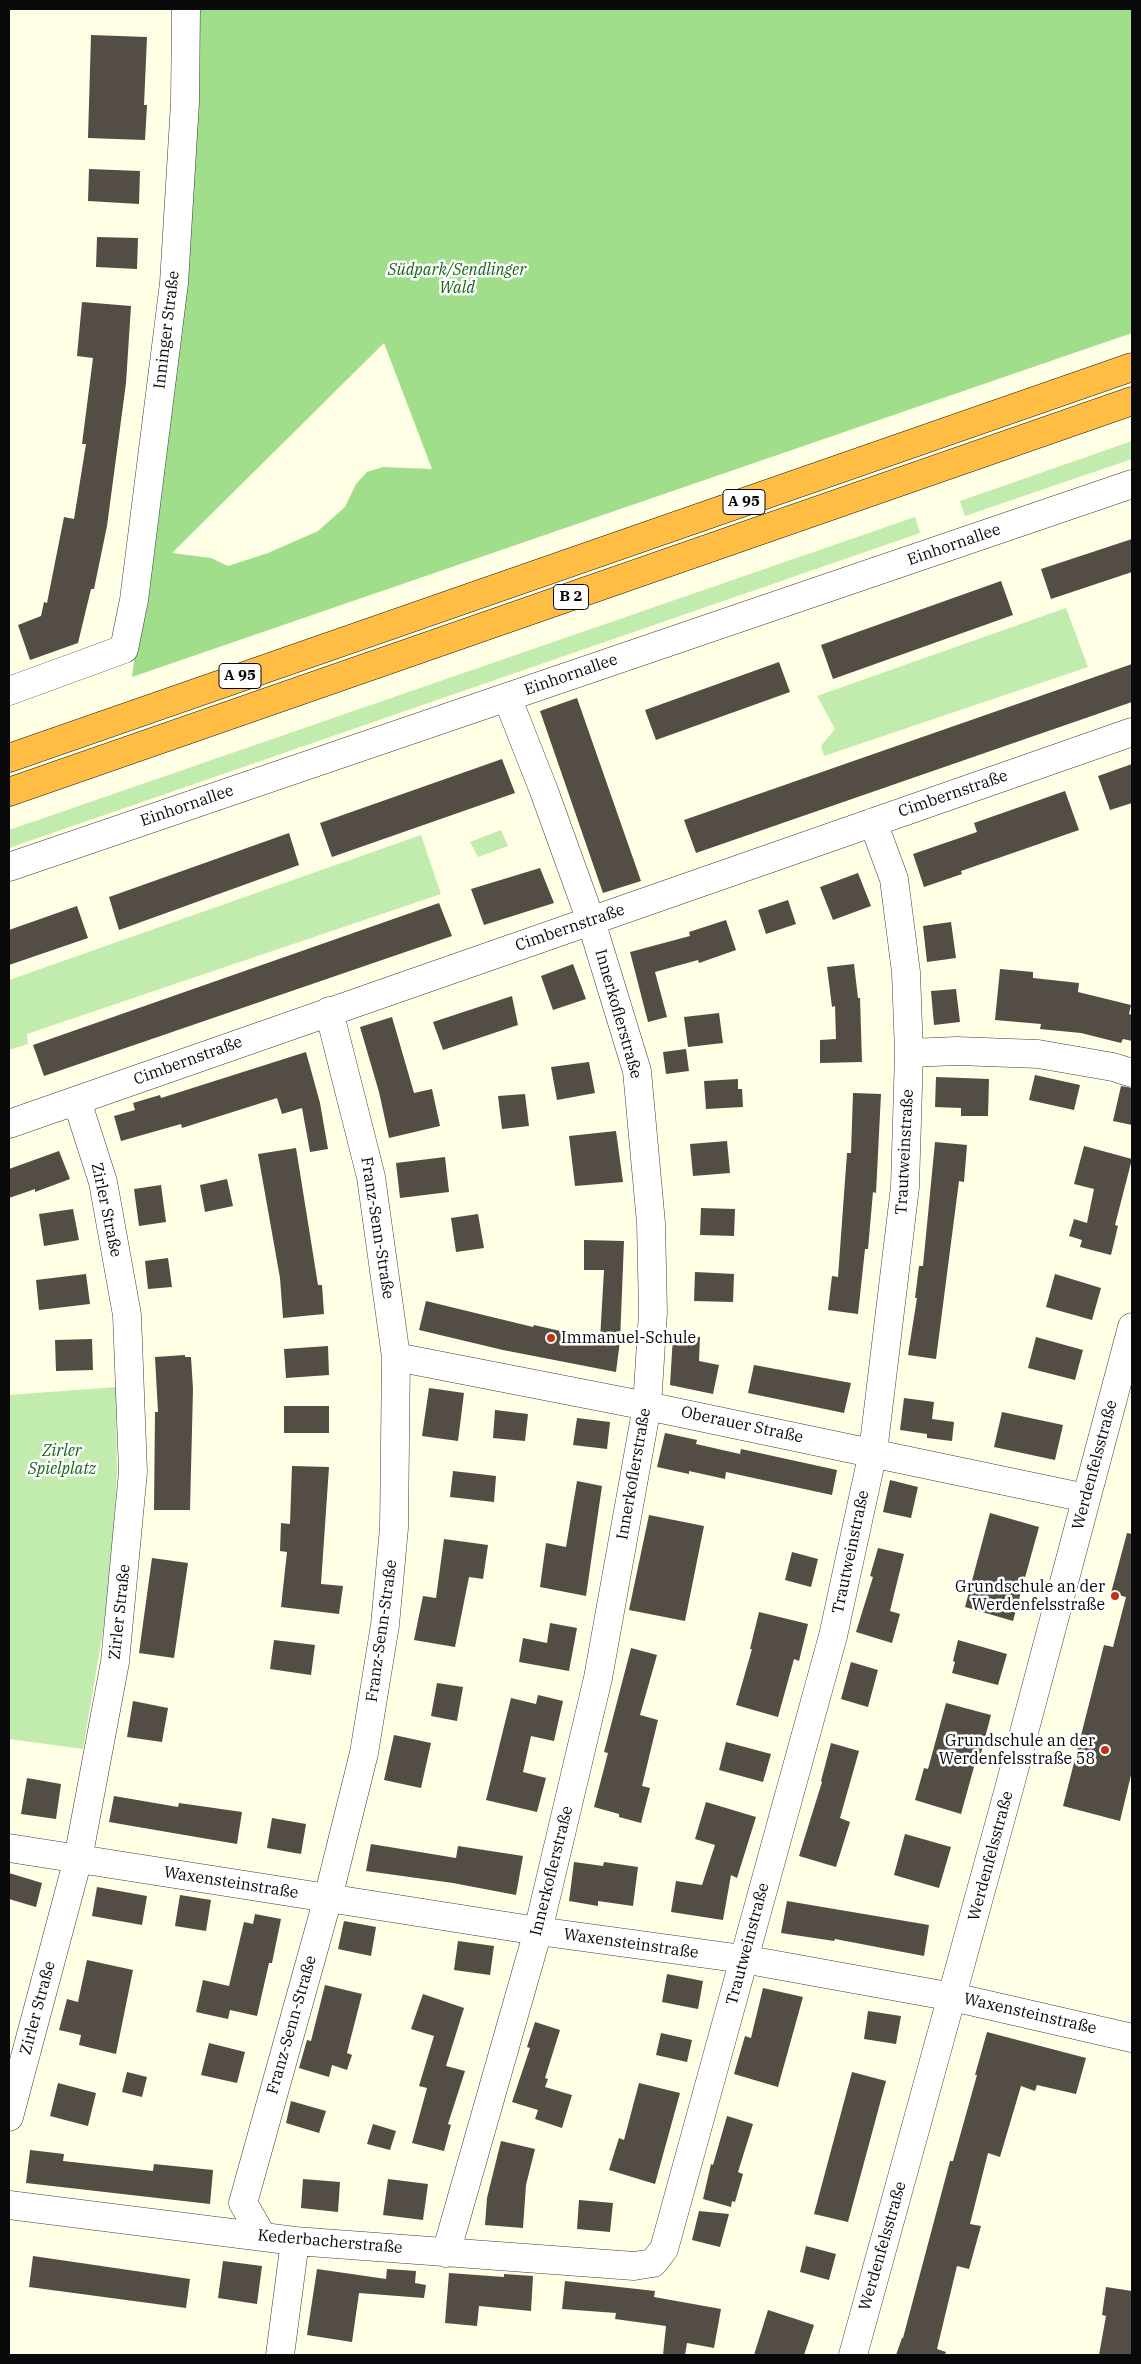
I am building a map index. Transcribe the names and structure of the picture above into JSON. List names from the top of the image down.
{
  "streets": {
    "highway": ["A 95", "B 2"],
    "street": [
      "Inninger Straße",
      "Einhornallee",
      "Cimbernstraße",
      "Innerkoflerstraße",
      "Trautweinstraße",
      "Zirler Straße",
      "Franz-Senn-Straße",
      "Oberauer Straße",
      "Werdenfelsstraße",
      "Waxensteinstraße",
      "Kederbacherstraße"
    ]
  },
  "crossings": [
    ["Einhornallee", "Innerkoflerstraße"],
    ["Cimbernstraße", "Innerkoflerstraße"],
    ["Cimbernstraße", "Trautweinstraße"],
    ["Cimbernstraße", "Zirler Straße"],
    ["Cimbernstraße", "Franz-Senn-Straße"],
    ["Innerkoflerstraße", "Oberauer Straße"],
    ["Innerkoflerstraße", "Waxensteinstraße"],
    ["Innerkoflerstraße", "Kederbacherstraße"],
    ["Trautweinstraße", "Oberauer Straße"],
    ["Trautweinstraße", "Waxensteinstraße"],
    ["Trautweinstraße", "Kederbacherstraße"],
    ["Zirler Straße", "Waxensteinstraße"],
    ["Franz-Senn-Straße", "Oberauer Straße"],
    ["Franz-Senn-Straße", "Waxensteinstraße"],
    ["Franz-Senn-Straße", "Kederbacherstraße"],
    ["Oberauer Straße", "Werdenfelsstraße"],
    ["Werdenfelsstraße", "Waxensteinstraße"]
  ],
  "parks": ["Südpark/Sendlinger Wald", "Zirler Spielplatz"],
  "places": ["Immanuel-Schule", "Grundschule an der Werdenfelsstraße", "Grundschule an der Werdenfelsstraße 58"]
}
